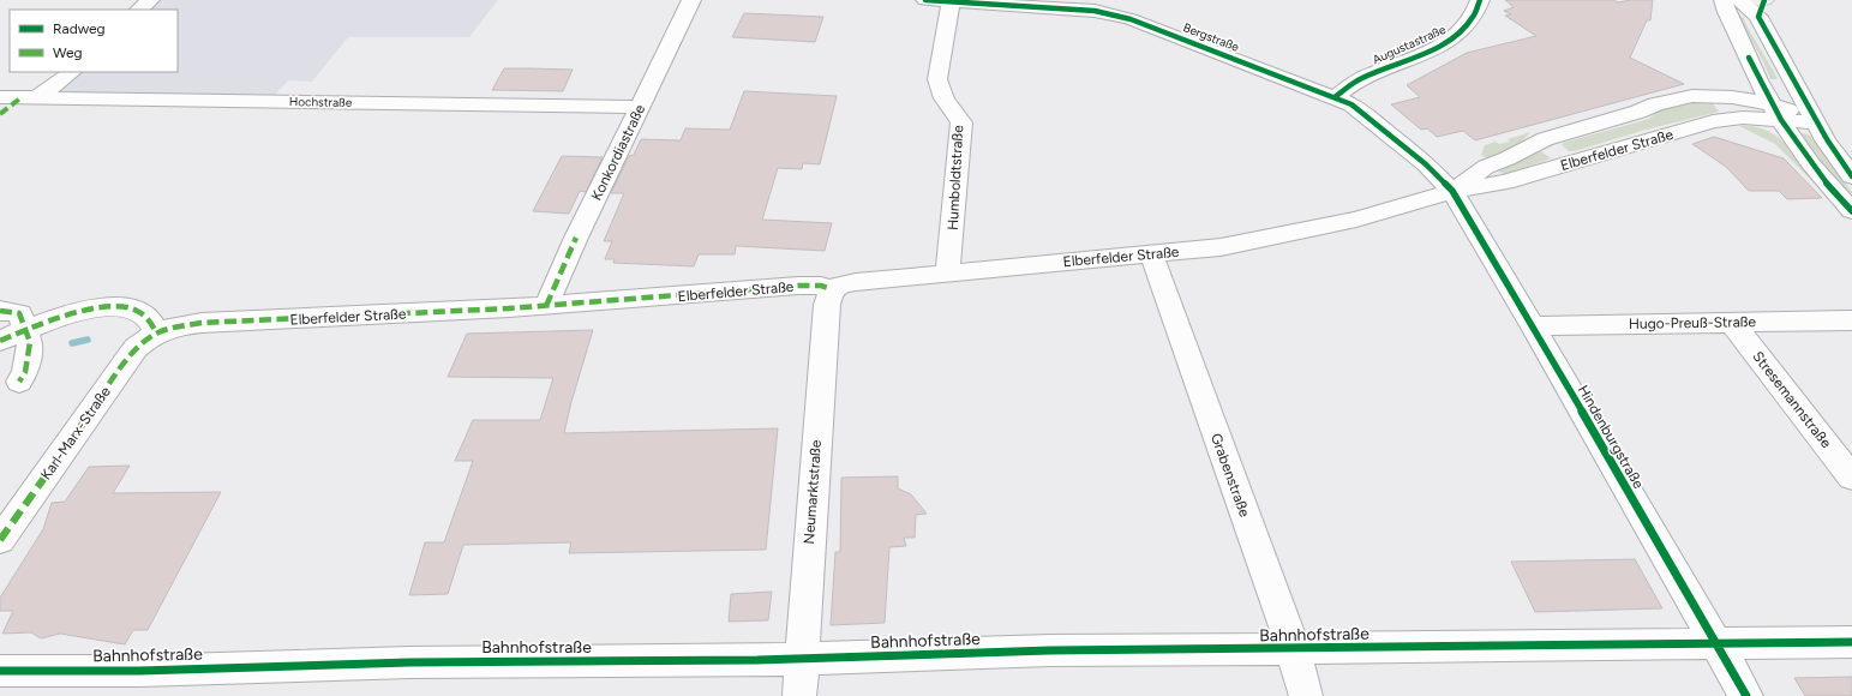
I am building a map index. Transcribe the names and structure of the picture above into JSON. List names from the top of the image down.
{
  "streets": {
    "street": [
      "Bergstraße",
      "Augustastraße",
      "Hochstraße",
      "Elberfelder Straße",
      "Konkordiastraße",
      "Humboldtstraße",
      "Hugo-Preuß-Straße",
      "Stresemannstraße",
      "Karl-Marx-Straße",
      "Hindenburgstraße",
      "Grabenstraße",
      "Neumarktstraße",
      "Bahnhofstraße"
    ]
  },
  "crossings": [
    ["Bergstraße", "Augustastraße"],
    ["Bergstraße", "Elberfelder Straße"],
    ["Bergstraße", "Humboldtstraße"],
    ["Bergstraße", "Hindenburgstraße"],
    ["Hochstraße", "Konkordiastraße"],
    ["Elberfelder Straße", "Konkordiastraße"],
    ["Elberfelder Straße", "Humboldtstraße"],
    ["Elberfelder Straße", "Karl-Marx-Straße"],
    ["Elberfelder Straße", "Hindenburgstraße"],
    ["Elberfelder Straße", "Grabenstraße"],
    ["Elberfelder Straße", "Neumarktstraße"],
    ["Hugo-Preuß-Straße", "Stresemannstraße"],
    ["Hugo-Preuß-Straße", "Hindenburgstraße"],
    ["Hindenburgstraße", "Bahnhofstraße"],
    ["Grabenstraße", "Bahnhofstraße"],
    ["Neumarktstraße", "Bahnhofstraße"]
  ],
  "legend": ["Radweg", "Weg"]
}
